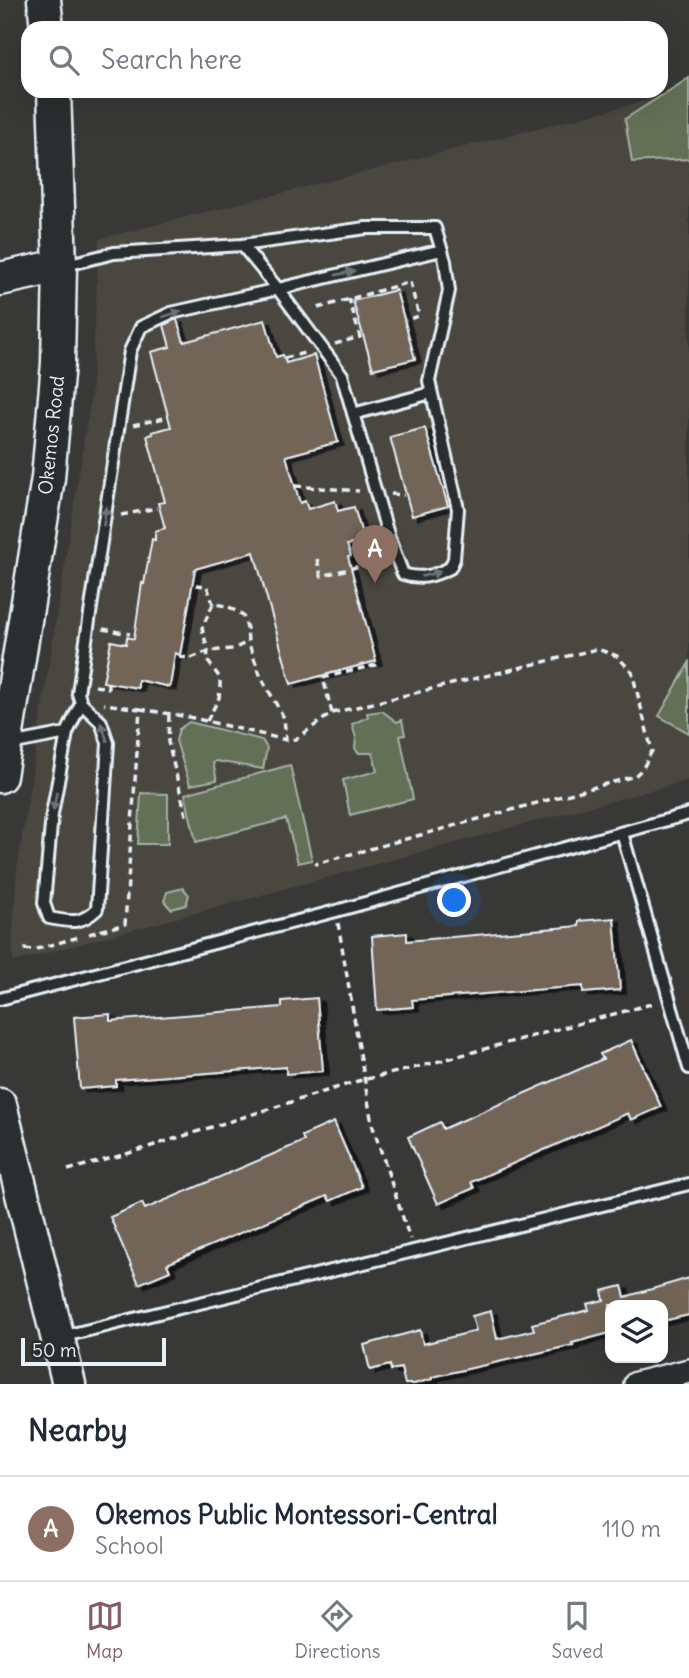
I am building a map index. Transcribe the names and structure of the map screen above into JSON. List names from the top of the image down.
{
  "streets": {
    "main road": ["Okemos Road"]
  },
  "scale_bar": "50 m",
  "page": {
    "search": "Search here",
    "pins": "A",
    "scale": "50 m",
    "heading": "Nearby",
    "list": [
      {
        "mark": "A",
        "name": "Okemos Public Montessori-Central",
        "note": "School",
        "value": "110 m"
      }
    ],
    "nav": ["Map", "Directions", "Saved"]
  }
}
